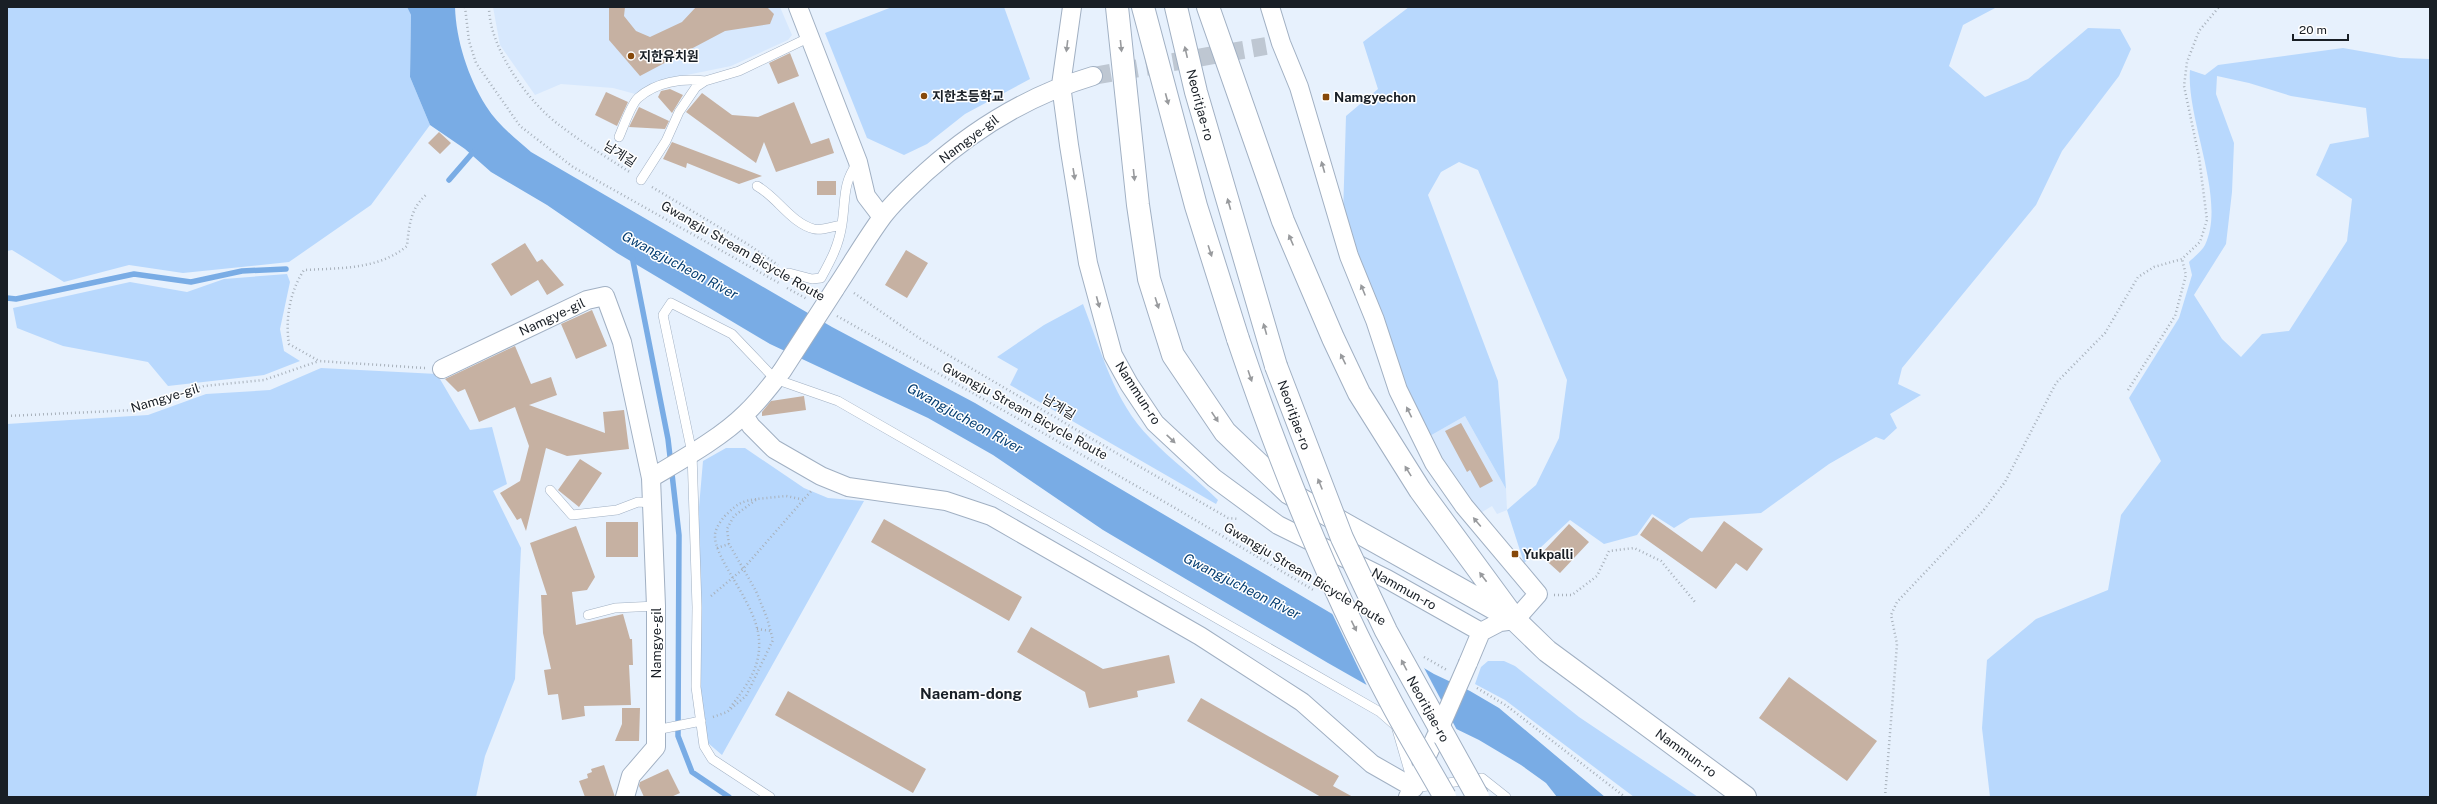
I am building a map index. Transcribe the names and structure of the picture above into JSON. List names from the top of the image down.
{
  "streets": {
    "main road": ["Neoritjae-ro", "Nammun-ro"],
    "street": ["Namgye-gil"],
    "path": ["남계길", "Gwangju Stream Bicycle Route"]
  },
  "crossings": [
    ["Namgye-gil", "남계길"],
    ["Namgye-gil", "Nammun-ro"]
  ],
  "one_way": ["Nammun-ro"],
  "districts": ["Naenam-dong"],
  "water": ["Gwangjucheon River"],
  "places": {
    "other": ["지한유치원", "지한초등학교"],
    "transit": ["Namgyechon", "Yukpalli"]
  },
  "scale_bar": "20 m"
}
